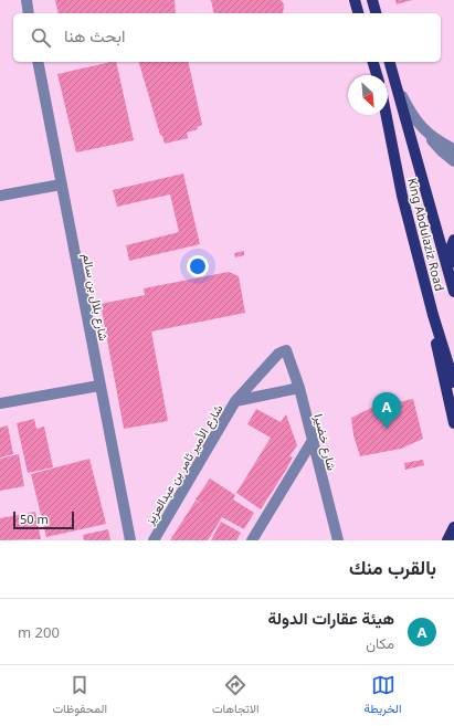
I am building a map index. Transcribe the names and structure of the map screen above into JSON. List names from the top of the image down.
{
  "streets": {
    "main road": ["King Abdulaziz Road"],
    "street": ["شارع بلال بن سالم", "شارع خضيرا", "شارع الأمير ثامر بن عبدالعزيز"]
  },
  "crossings": [
    ["شارع خضيرا", "شارع الأمير ثامر بن عبدالعزيز"]
  ],
  "scale_bar": "50 m",
  "north": "bottom right",
  "page": {
    "search": "ابحث هنا",
    "pins": "A",
    "scale": "50 m",
    "heading": "بالقرب منك",
    "list": [
      {
        "mark": "A",
        "name": "هيئة عقارات الدولة",
        "note": "مكان",
        "value": "200 m"
      }
    ],
    "nav": ["الخريطة", "الاتجاهات", "المحفوظات"]
  }
}
